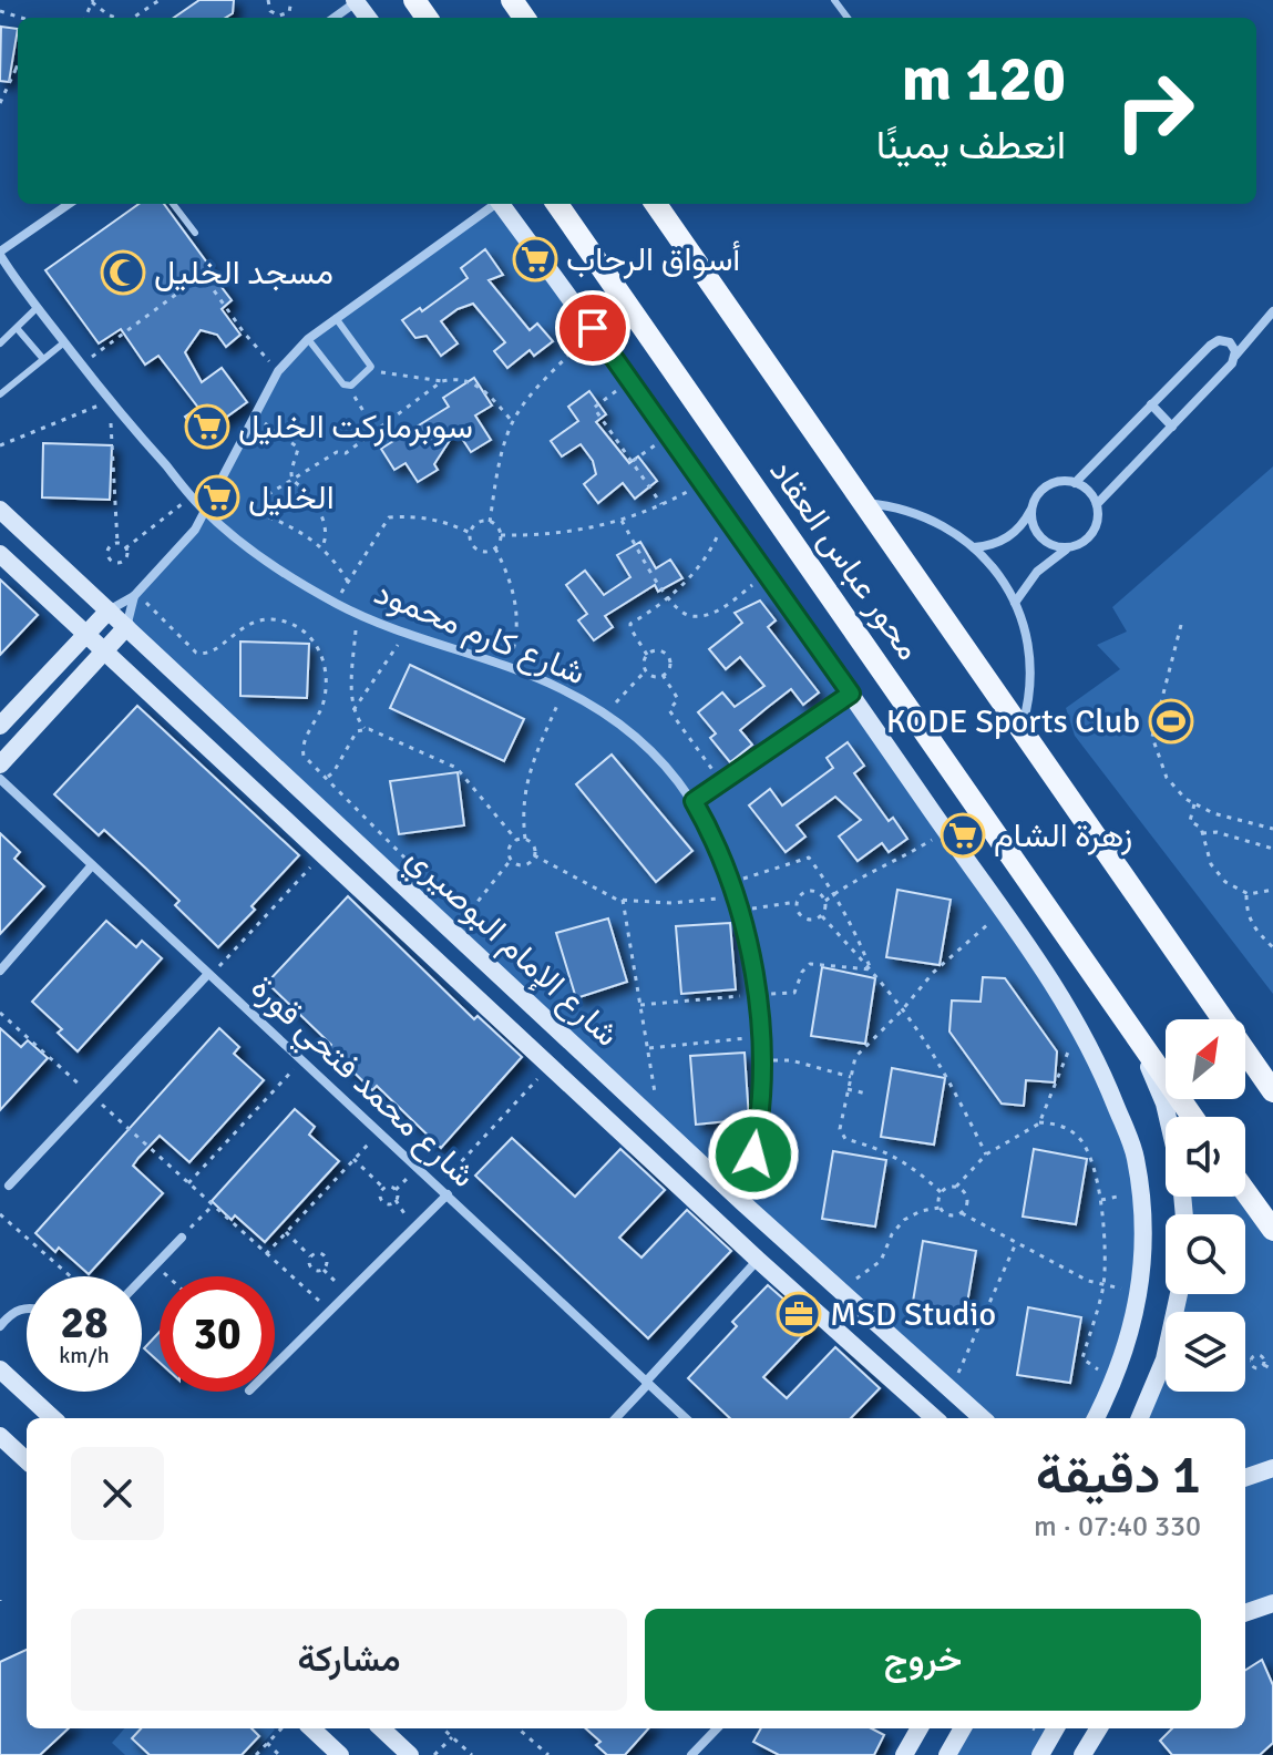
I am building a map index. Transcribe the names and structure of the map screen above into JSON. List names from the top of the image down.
{
  "streets": {
    "main road": ["محور عباس العقاد"],
    "street": ["شارع كارم محمود", "شارع الإمام البوصيري", "شارع محمد فتحي قورة"]
  },
  "crossings": [
    ["شارع كارم محمود", "شارع الإمام البوصيري"]
  ],
  "places": {
    "supermarket": [
      "أسواق الرحاب",
      "سوبرماركت الخليل",
      "الخليل",
      "زهرة الشام"
    ],
    "mosque": ["مسجد الخليل"],
    "sports": ["KODE Sports Club"],
    "office": ["MSD Studio"]
  },
  "north": "top right",
  "page": {
    "turn": ["120 m", "انعطف يمينًا"],
    "speed": "28 km/h",
    "limit": "30",
    "heading": ["1 دقيقة", "330 m · 07:40"],
    "buttons": ["خروج", "مشاركة"]
  }
}
